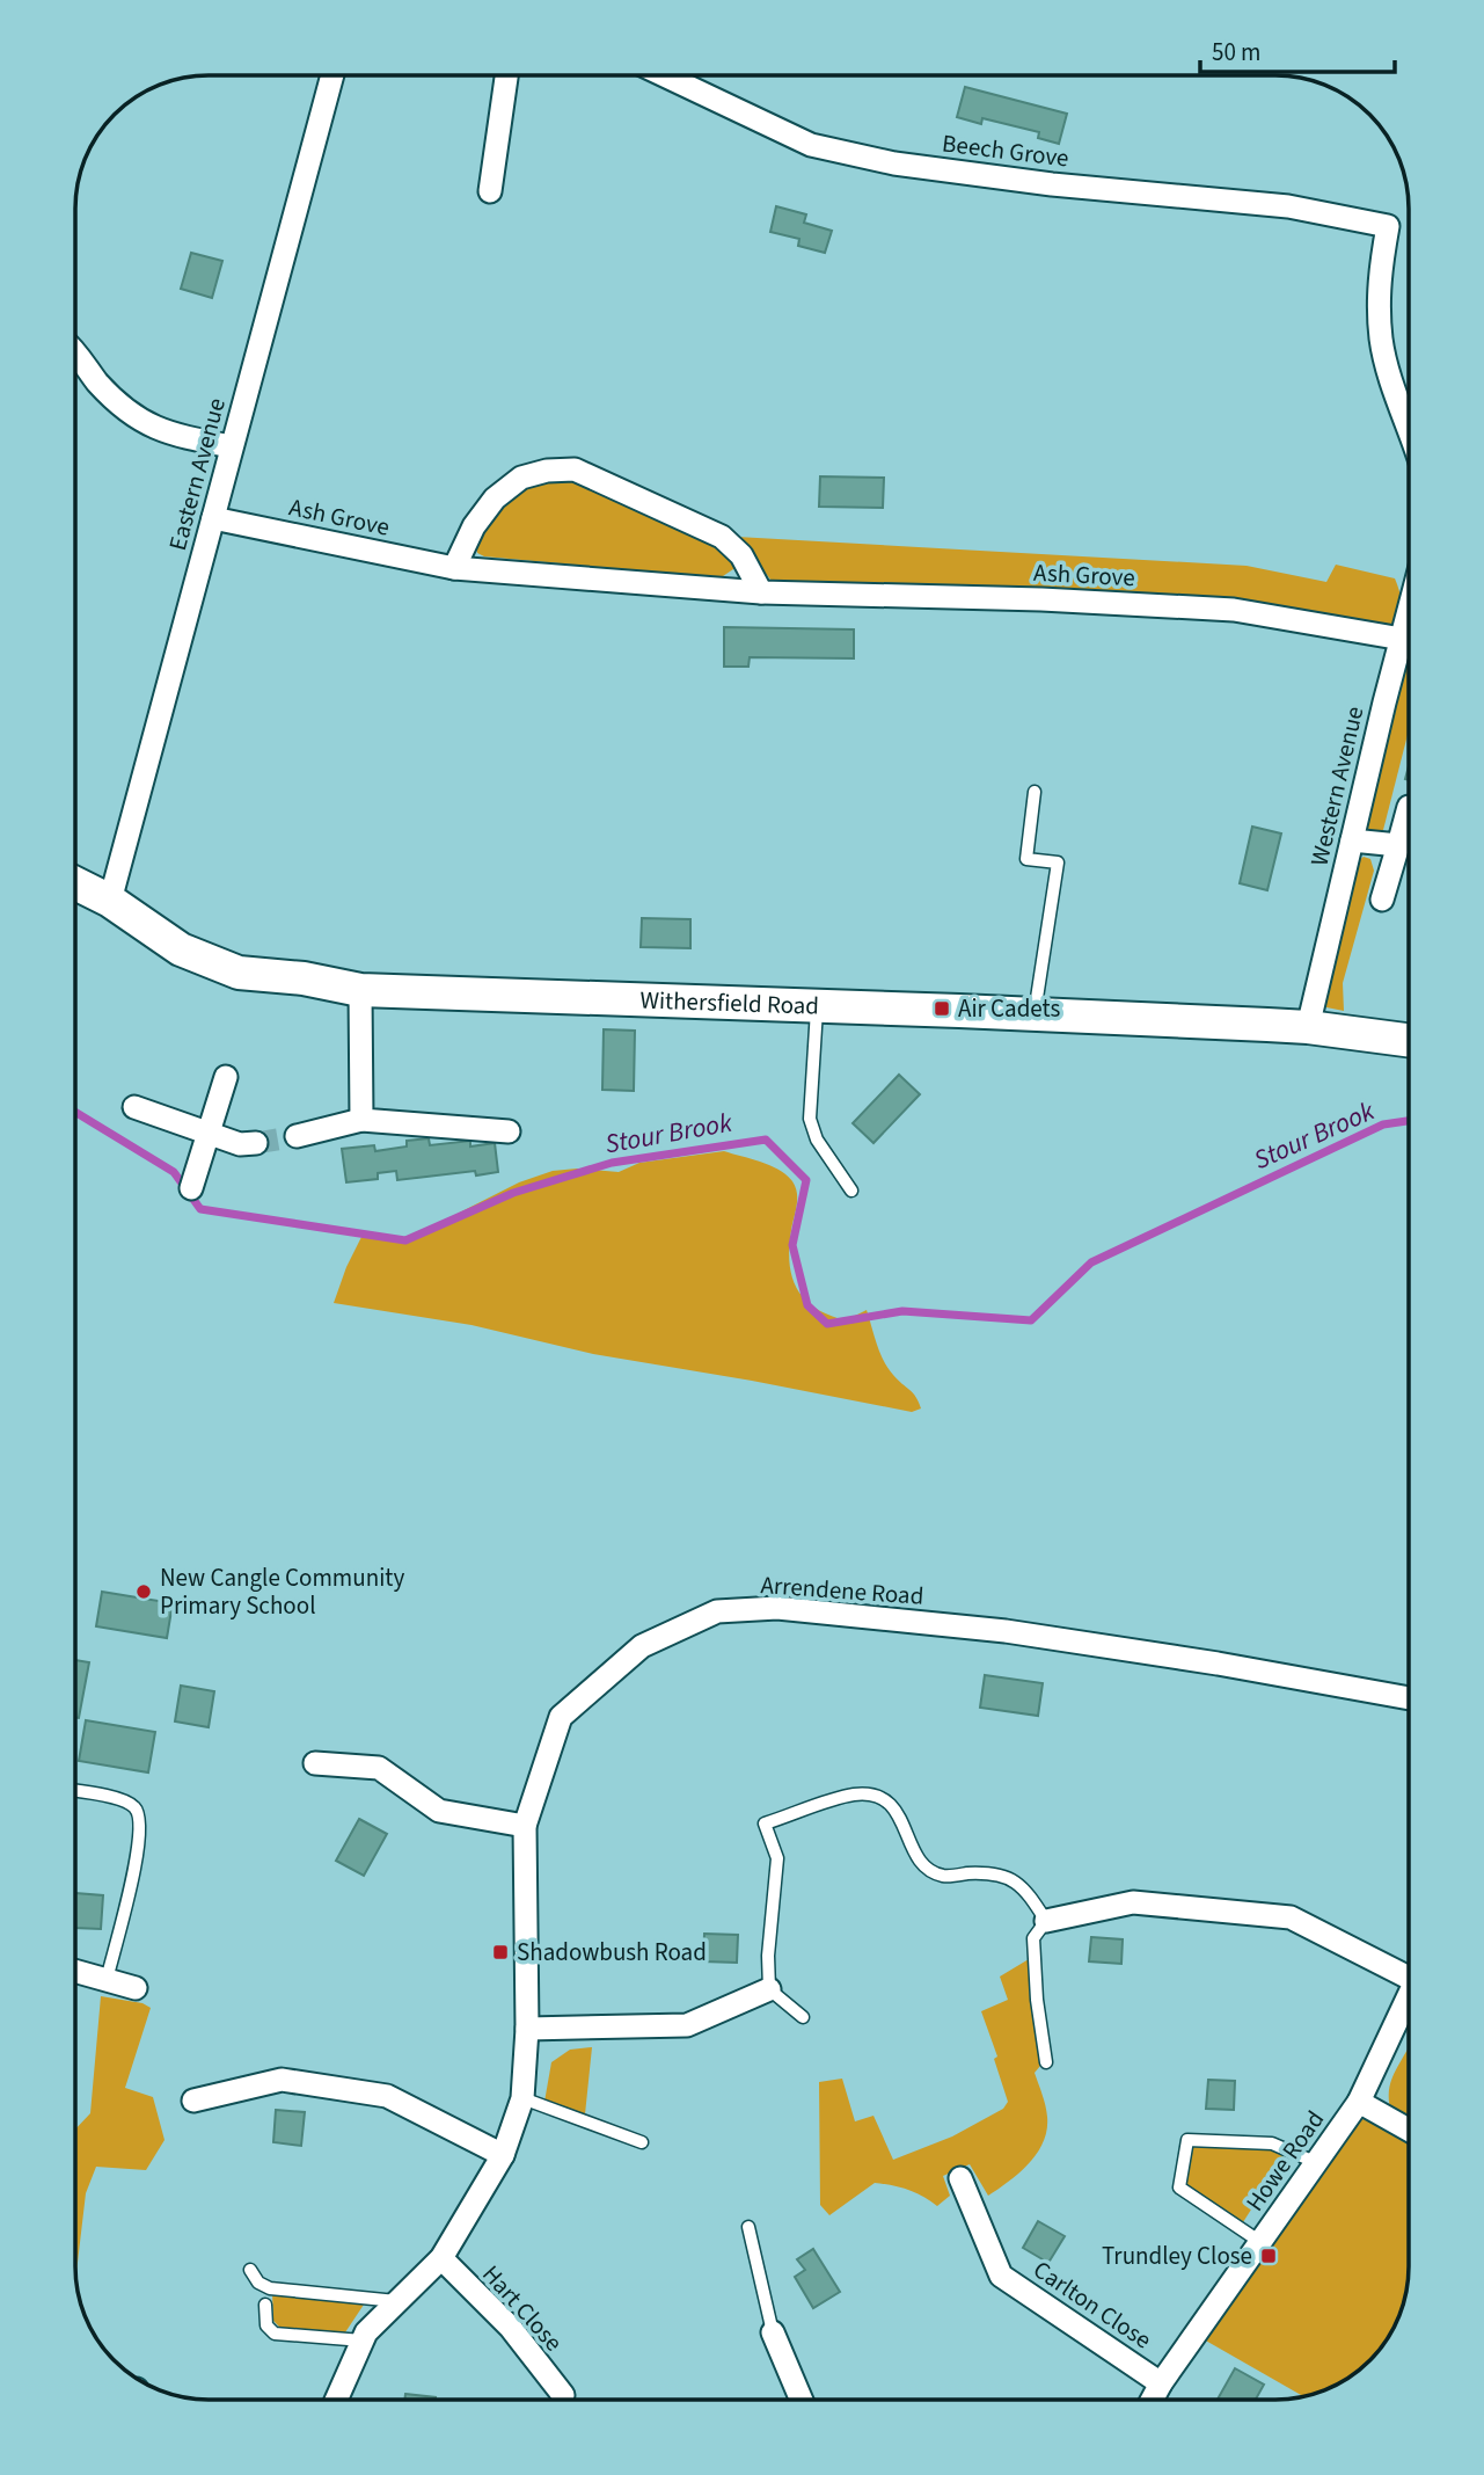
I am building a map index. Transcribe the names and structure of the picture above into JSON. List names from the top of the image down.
{
  "streets": {
    "street": [
      "Beech Grove",
      "Eastern Avenue",
      "Ash Grove",
      "Western Avenue",
      "Withersfield Road",
      "Arrendene Road",
      "Howe Road",
      "Carlton Close",
      "Hart Close"
    ]
  },
  "crossings": [
    ["Eastern Avenue", "Ash Grove"],
    ["Eastern Avenue", "Withersfield Road"],
    ["Ash Grove", "Western Avenue"],
    ["Western Avenue", "Withersfield Road"],
    ["Arrendene Road", "Hart Close"],
    ["Howe Road", "Carlton Close"]
  ],
  "water": ["Stour Brook"],
  "places": {
    "transit": ["Air Cadets", "Shadowbush Road", "Trundley Close"],
    "other": ["New Cangle Community Primary School"]
  },
  "scale_bar": "50 m"
}
